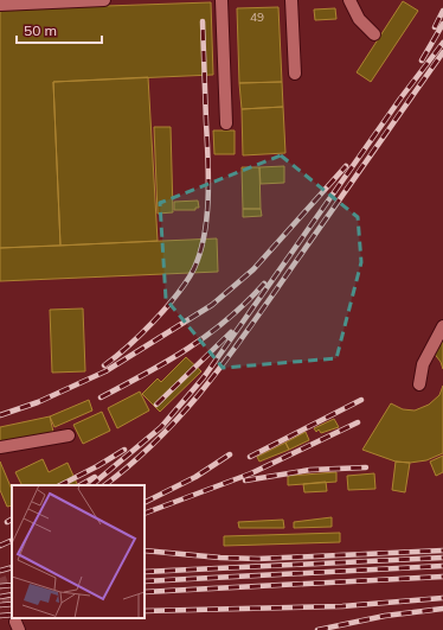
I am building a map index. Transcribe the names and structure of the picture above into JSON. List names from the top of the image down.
{
  "house_numbers": ["49"],
  "scale_bar": "50 m"
}
